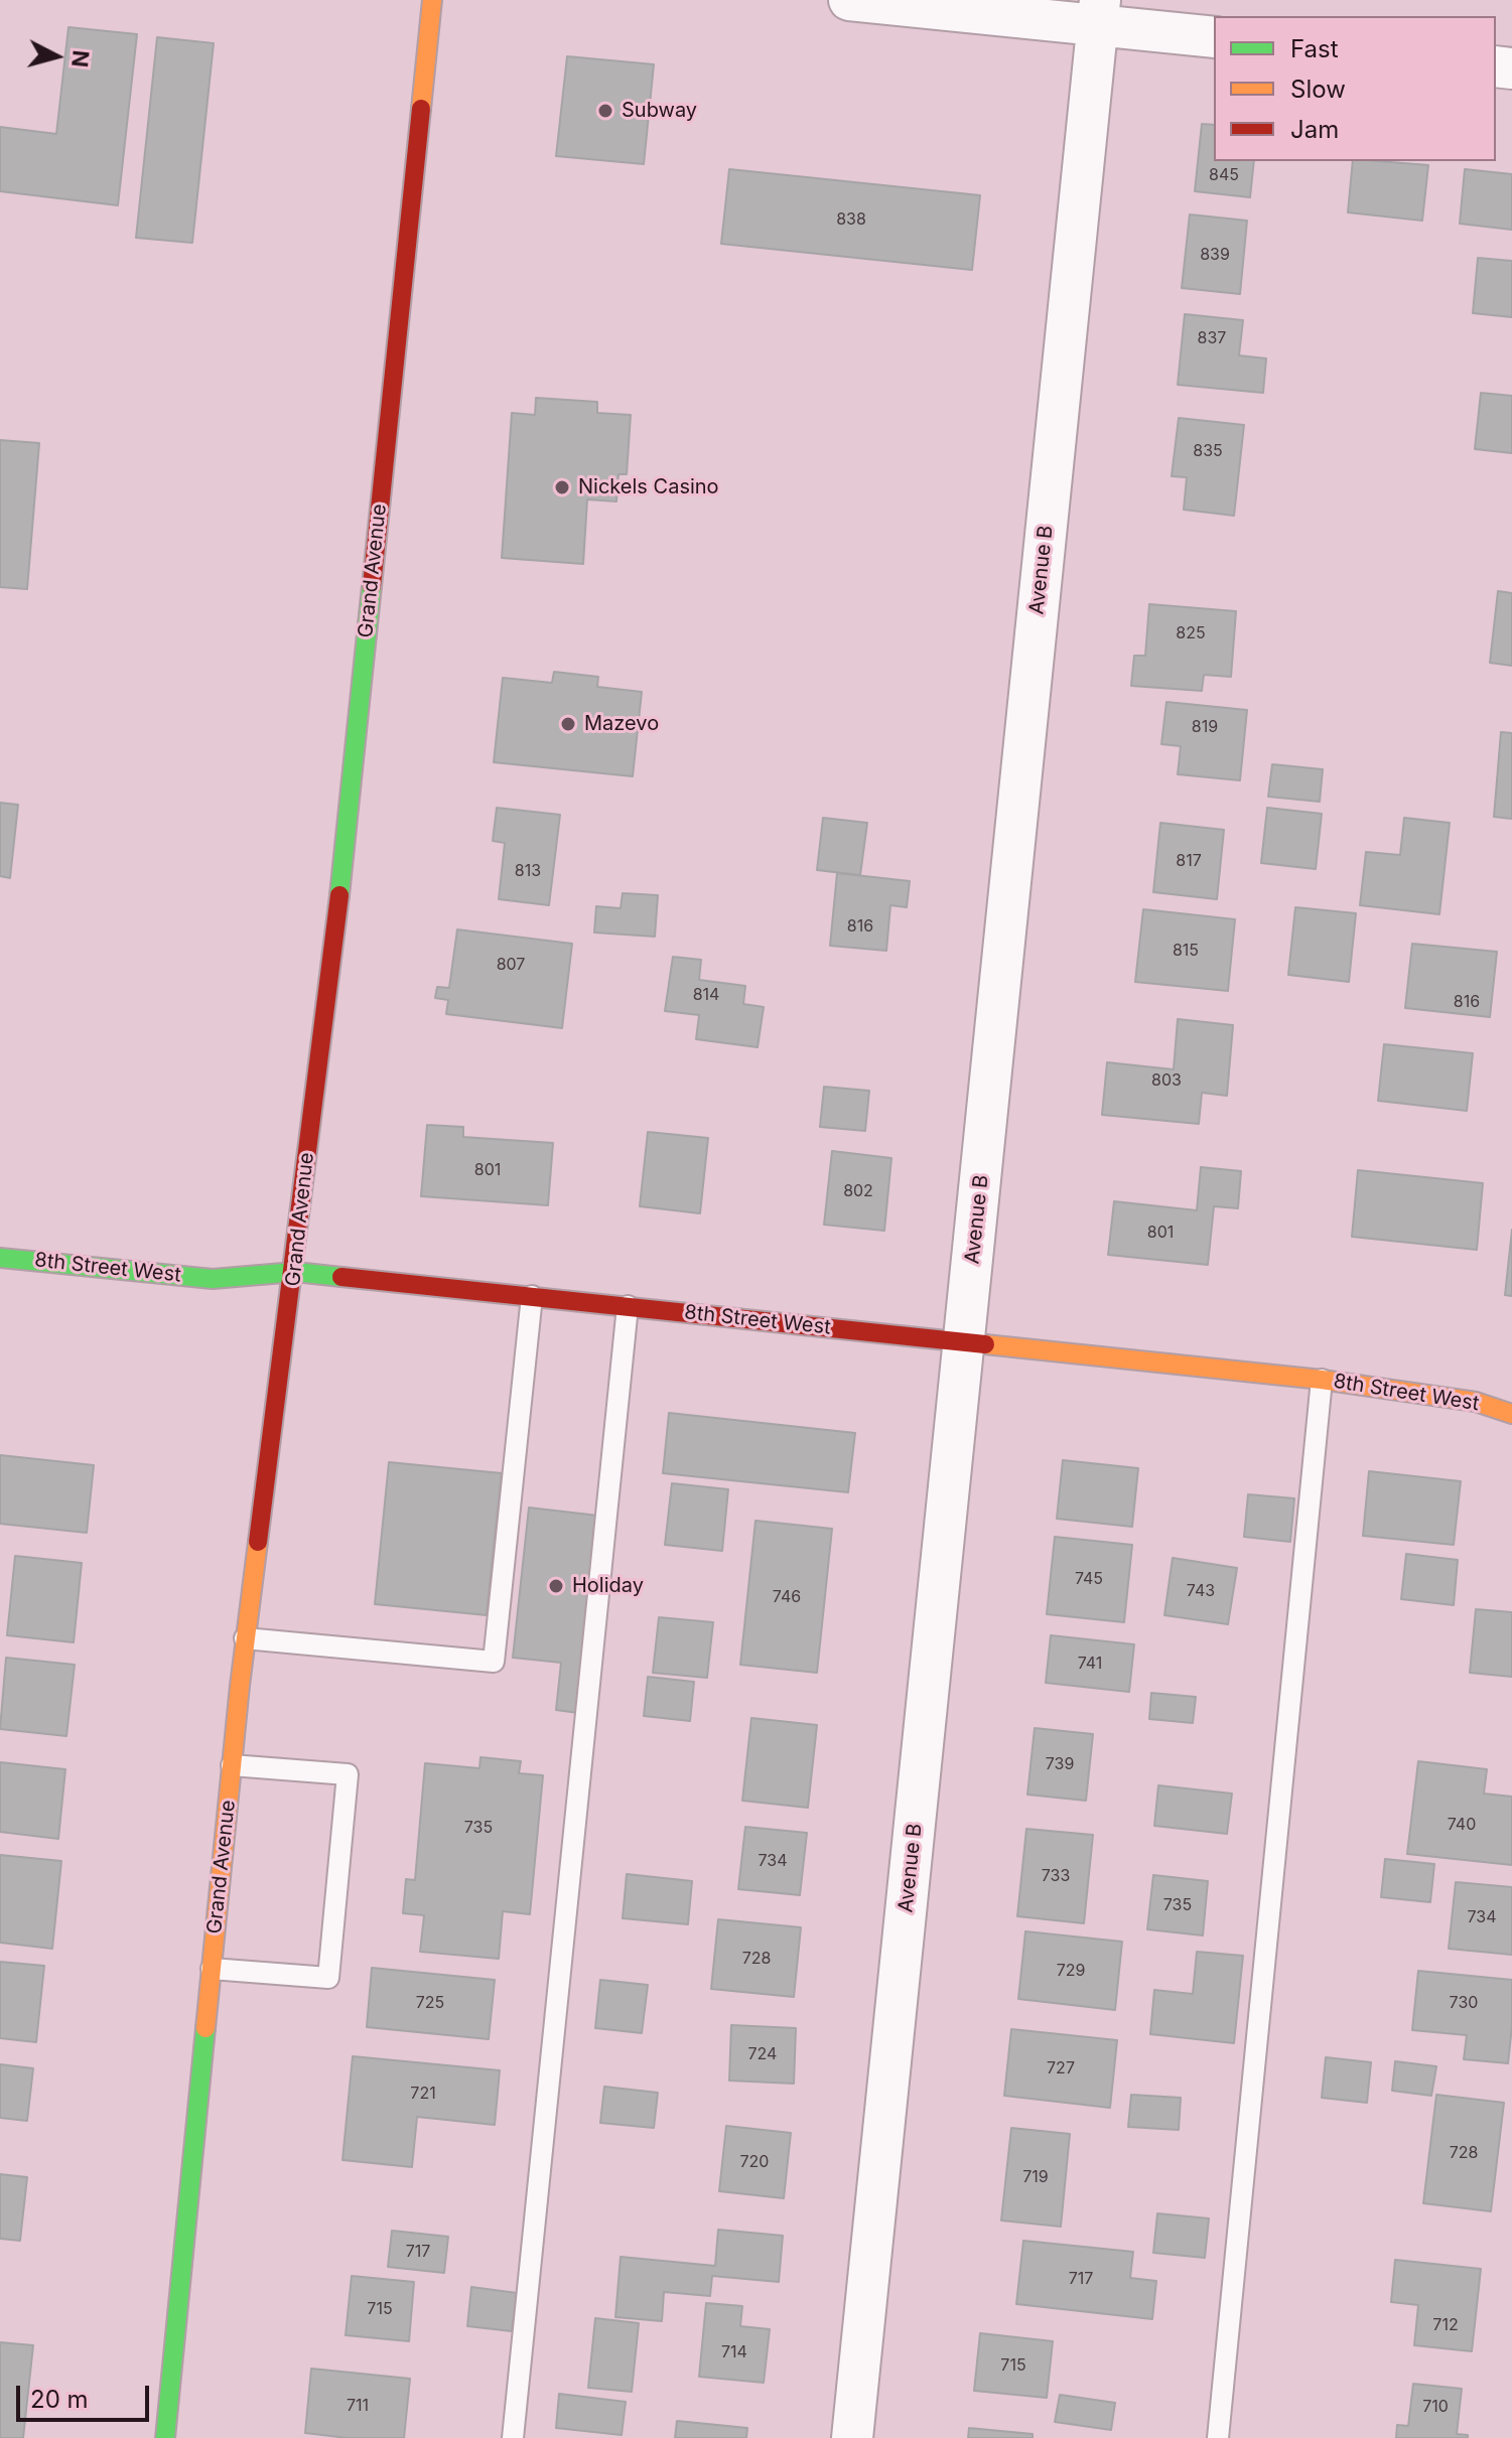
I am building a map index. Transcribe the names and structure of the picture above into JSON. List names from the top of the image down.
{
  "streets": {
    "main road": ["Grand Avenue", "8th Street West"],
    "street": ["Avenue B"]
  },
  "crossings": [
    ["Avenue B", "8th Street West"],
    ["Grand Avenue", "8th Street West"]
  ],
  "places": [
    "Subway",
    "Nickels Casino",
    "Mazevo",
    "Holiday"
  ],
  "house_numbers": [
    "845",
    "838",
    "839",
    "837",
    "835",
    "825",
    "819",
    "817",
    "813",
    "816",
    "815",
    "807",
    "814",
    "816",
    "803",
    "801",
    "802",
    "801",
    "745",
    "743",
    "746",
    "741",
    "739",
    "740",
    "735",
    "734",
    "733",
    "735",
    "734",
    "728",
    "729",
    "725",
    "730",
    "724",
    "727",
    "721",
    "728",
    "720",
    "719",
    "717",
    "717",
    "715",
    "712",
    "714",
    "715",
    "711",
    "710"
  ],
  "legend": ["Fast", "Slow", "Jam"],
  "scale_bar": "20 m",
  "north": "right"
}
